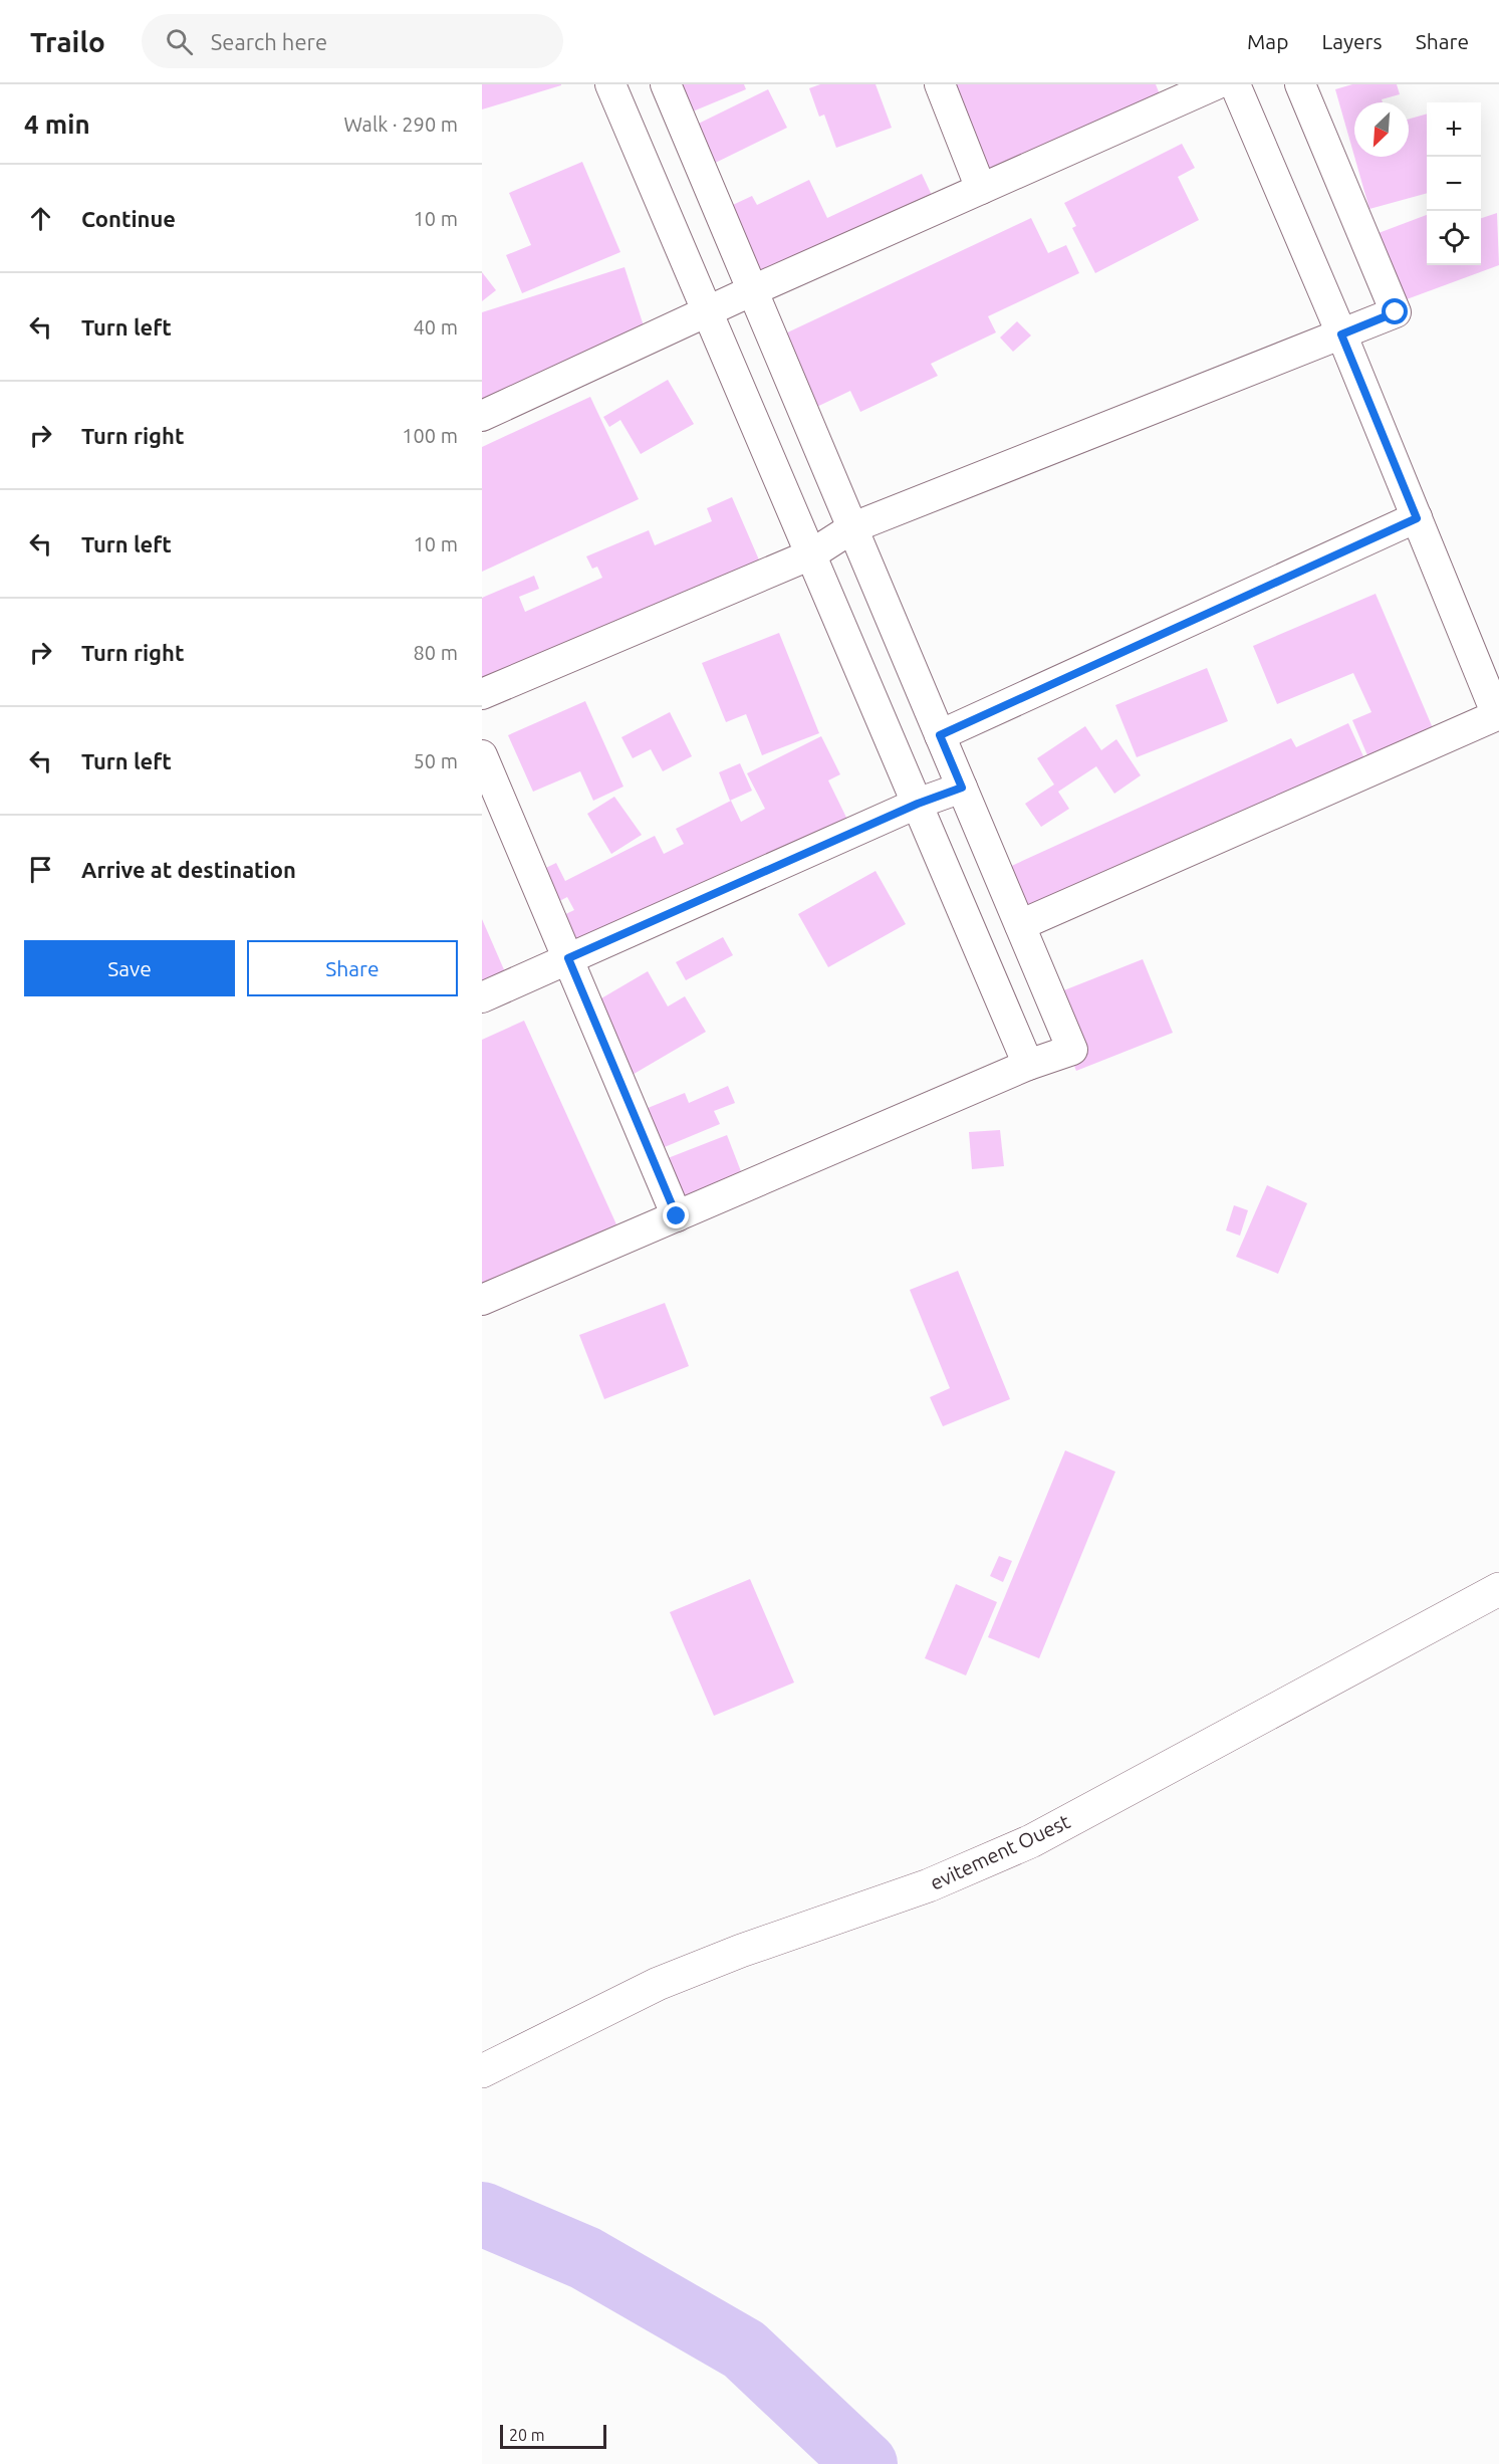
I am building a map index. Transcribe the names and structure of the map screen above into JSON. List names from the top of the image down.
{
  "streets": {
    "main road": ["evitement Ouest"]
  },
  "scale_bar": "20 m",
  "north": "bottom left",
  "page": {
    "header": "Trailo",
    "search": "Search here",
    "nav": ["Map", "Layers", "Share"],
    "heading": ["4 min", "Walk · 290 m"],
    "map_buttons": ["+", "−"],
    "list": [
      ["Continue", "10 m"],
      ["Turn left", "40 m"],
      ["Turn right", "100 m"],
      ["Turn left", "10 m"],
      ["Turn right", "80 m"],
      ["Turn left", "50 m"],
      "Arrive at destination"
    ],
    "buttons": ["Save", "Share"],
    "scale": "20 m"
  }
}
